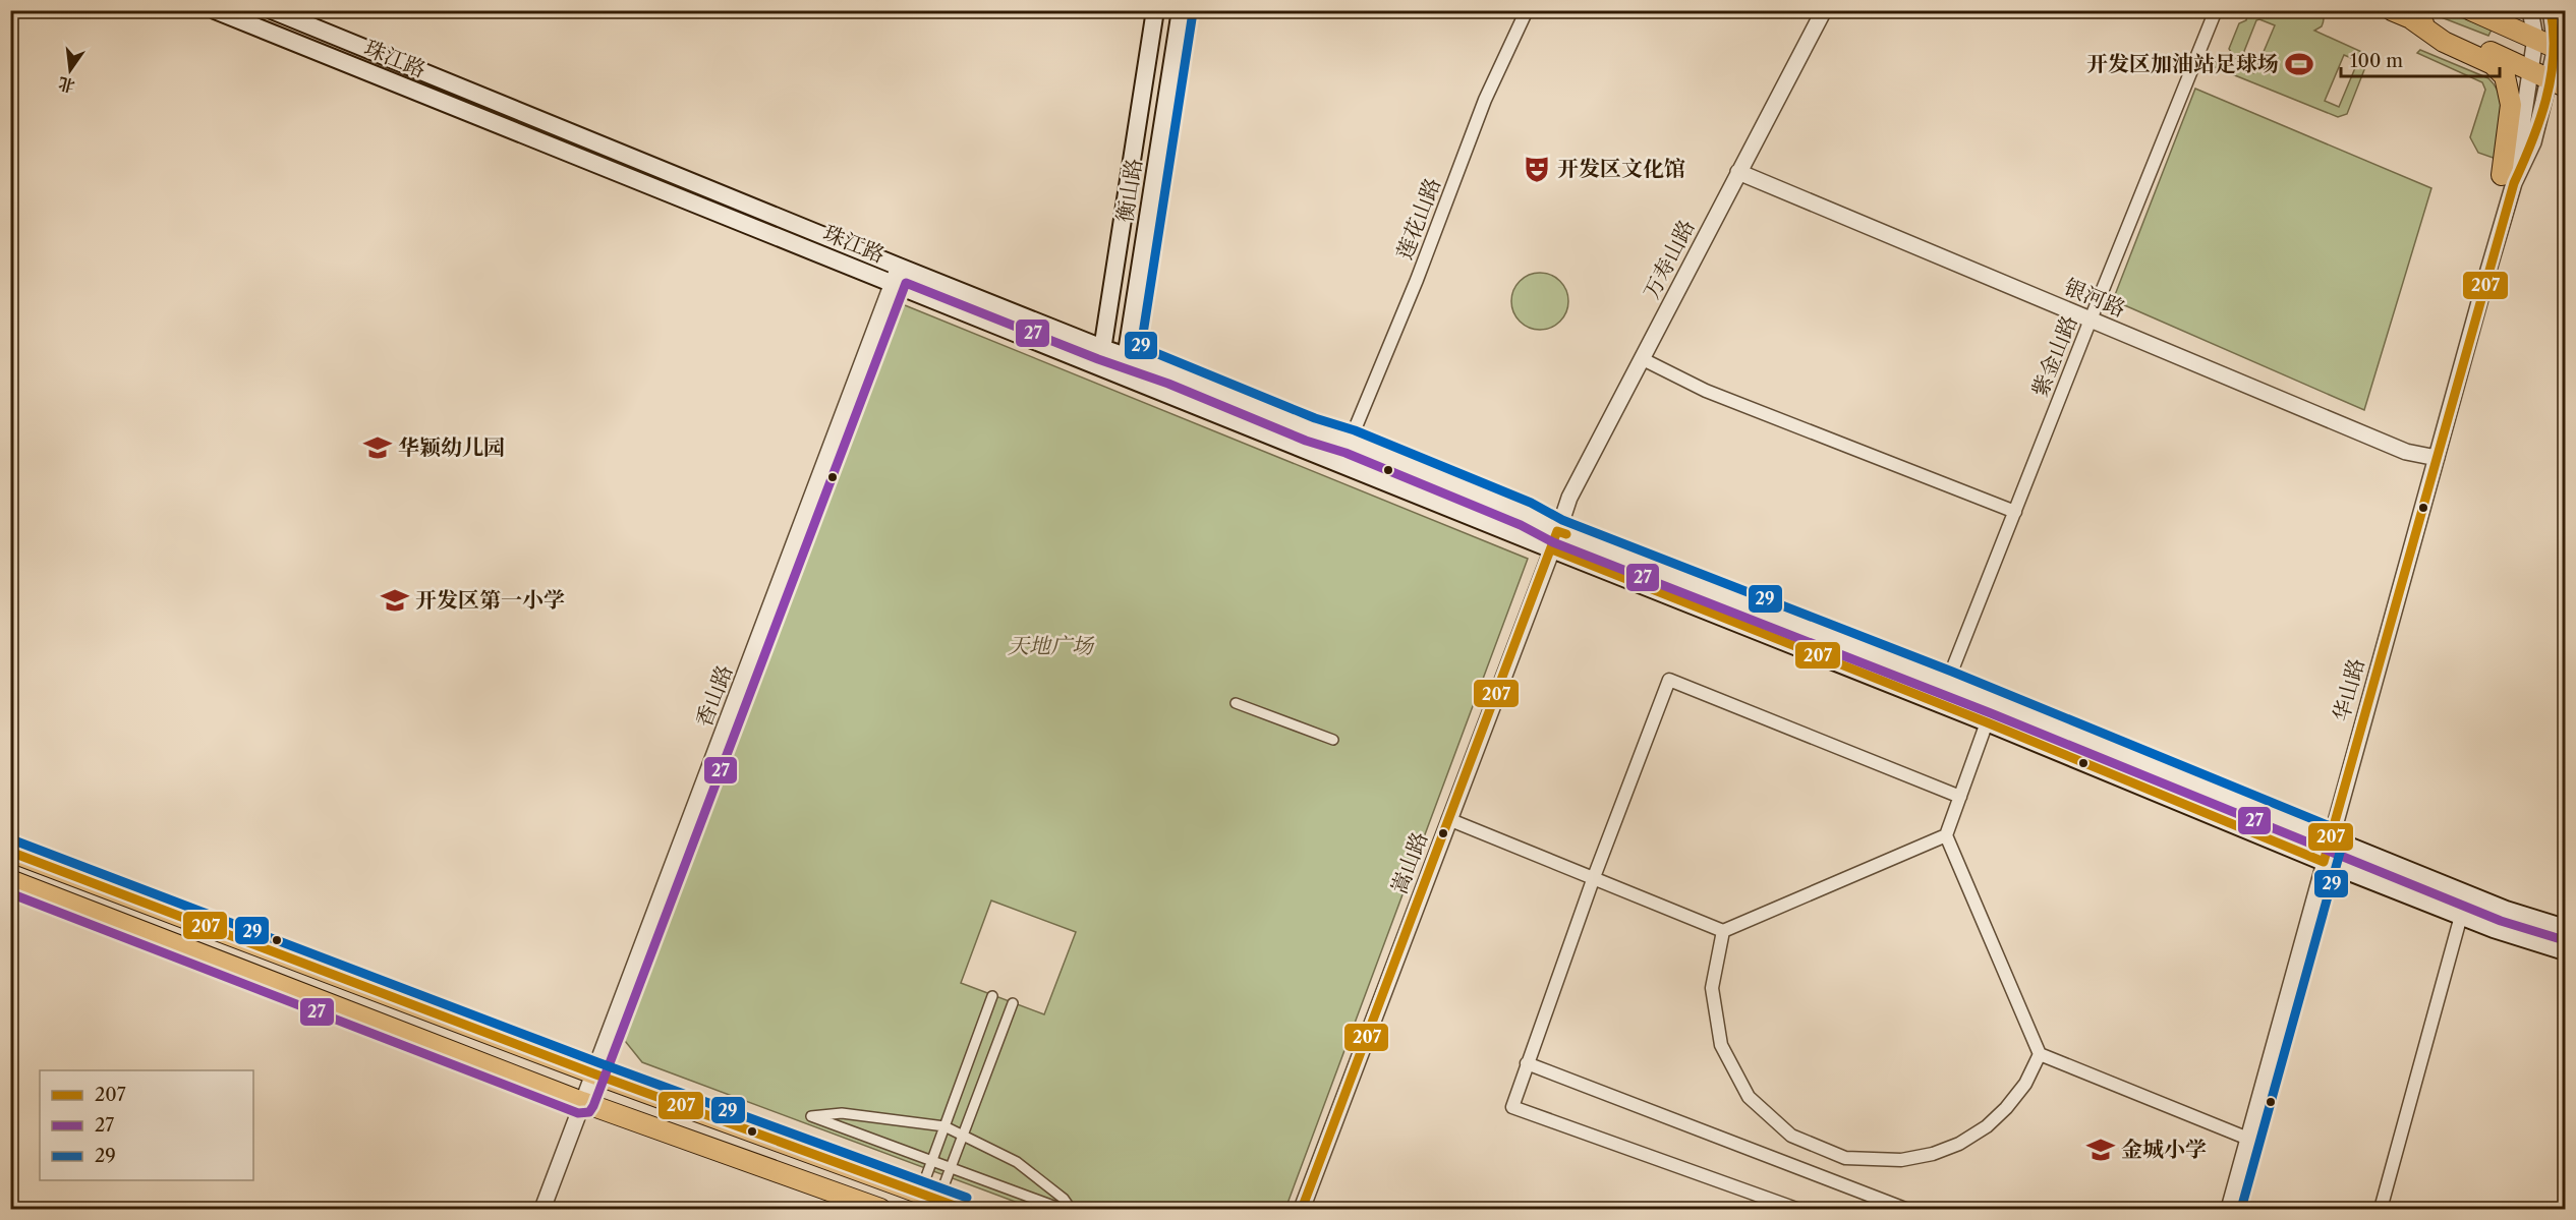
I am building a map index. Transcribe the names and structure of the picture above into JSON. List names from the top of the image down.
{
  "streets": {
    "main road": ["珠江路", "衡山路"],
    "street": [
      "莲花山路",
      "万寿山路",
      "银河路",
      "紫金山路",
      "华山路",
      "香山路",
      "嵩山路"
    ]
  },
  "crossings": [
    ["珠江路", "衡山路"],
    ["珠江路", "华山路"],
    ["珠江路", "香山路"],
    ["珠江路", "嵩山路"],
    ["万寿山路", "银河路"],
    ["万寿山路", "嵩山路"],
    ["银河路", "紫金山路"],
    ["银河路", "华山路"]
  ],
  "parks": ["天地广场"],
  "places": {
    "sports": ["开发区加油站足球场"],
    "theatre": ["开发区文化馆"],
    "school or university": ["华颖幼儿园", "开发区第一小学", "金城小学"]
  },
  "lines": ["transit line 207", "transit line 29", "transit line 27"],
  "legend": ["207", "27", "29"],
  "scale_bar": "100 m",
  "north": "bottom"
}
